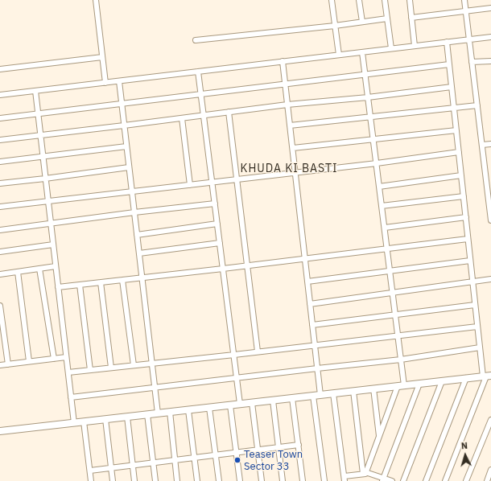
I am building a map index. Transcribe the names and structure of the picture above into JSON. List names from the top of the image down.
{
  "districts": ["KHUDA KI BASTI"],
  "places": ["Teaser Town Sector 33"],
  "north": "top"
}
